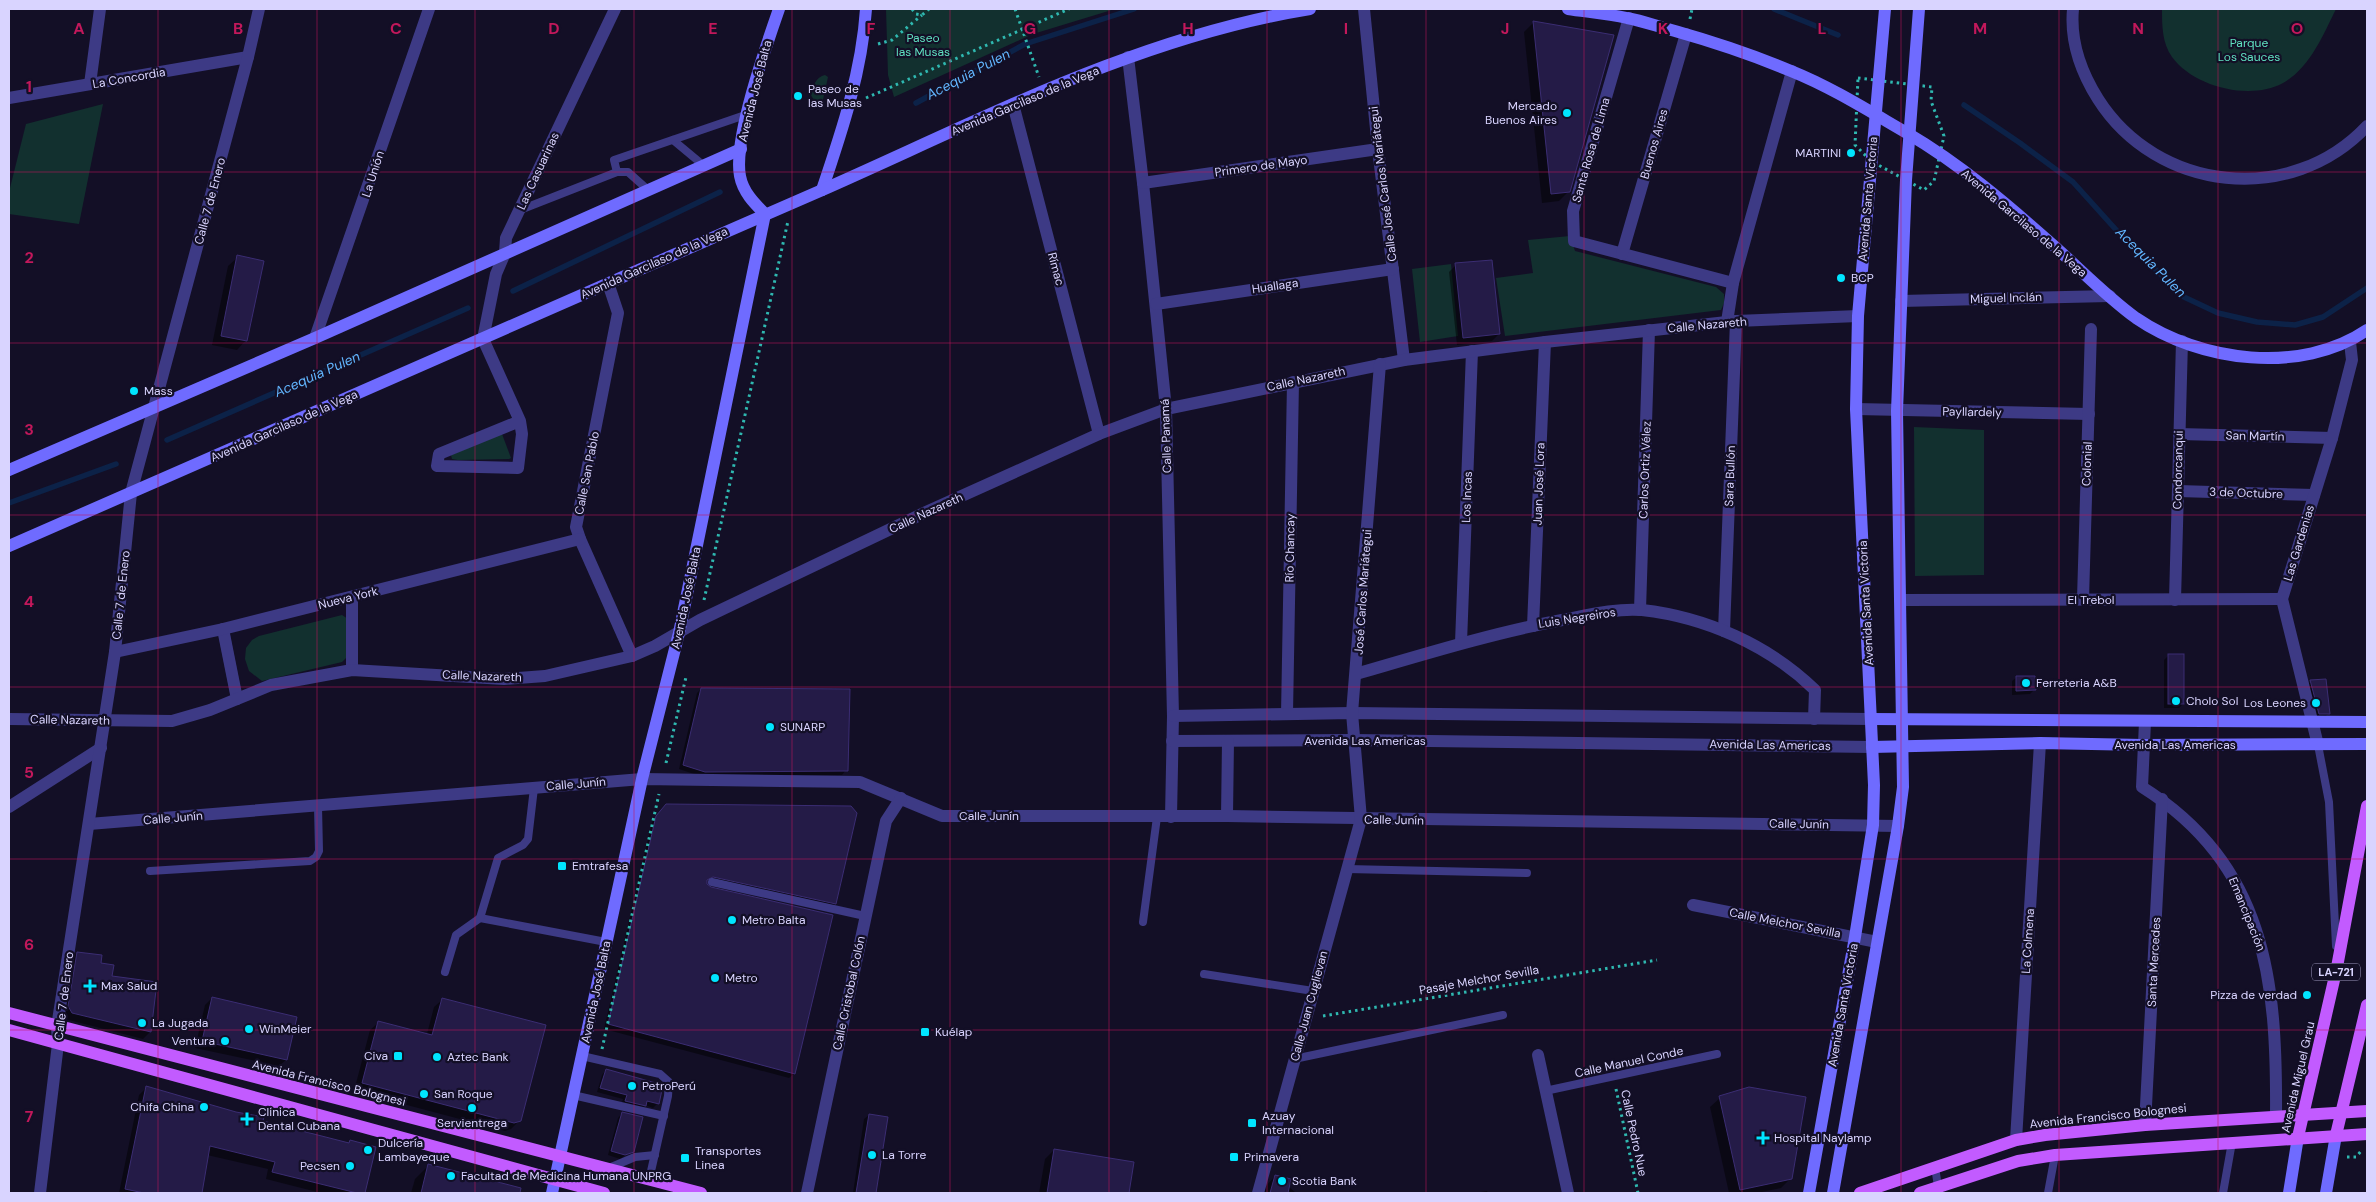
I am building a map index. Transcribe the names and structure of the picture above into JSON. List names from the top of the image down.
{
  "streets": {
    "main road": ["LA-721", "Avenida Miguel Grau", "Avenida Francisco Bolognesi"],
    "street": [
      "La Concordia",
      "Avenida José Balta",
      "Avenida Garcilaso de la Vega",
      "Buenos Aires",
      "Santa Rosa de Lima",
      "Primero de Mayo",
      "Las Casuarinas",
      "La Unión",
      "Calle José Carlos Mariátegui",
      "Avenida Santa Victoria",
      "Calle 7 de Enero",
      "Rímac",
      "Huallaga",
      "Miguel Inclán",
      "Calle Nazareth",
      "Payllardely",
      "Calle Panamá",
      "San Martín",
      "Colonial",
      "Carlos Ortiz Vélez",
      "Condorcanqui",
      "Calle San Pablo",
      "Sara Bullón",
      "Juan José Lora",
      "3 de Octubre",
      "Los Incas",
      "Las Gardenias",
      "Río Chancay",
      "José Carlos Mariátegui",
      "Nueva York",
      "El Trebol",
      "Luis Negreiros",
      "Avenida Las Americas",
      "Calle Junín",
      "Emancipación",
      "Calle Melchor Sevilla",
      "La Colmena",
      "Santa Mercedes",
      "Calle Cristobal Colón",
      "Calle Juan Cuglievan"
    ],
    "lane": ["Calle Manuel Conde"],
    "path": ["Pasaje Melchor Sevilla", "Calle Pedro Nue"]
  },
  "crossings": [
    ["La Concordia", "Calle 7 de Enero"],
    ["Avenida José Balta", "Avenida Garcilaso de la Vega"],
    ["Avenida José Balta", "Calle Nazareth"],
    ["Avenida José Balta", "Calle Junín"],
    ["Avenida José Balta", "Avenida Francisco Bolognesi"],
    ["Avenida Garcilaso de la Vega", "Buenos Aires"],
    ["Avenida Garcilaso de la Vega", "Santa Rosa de Lima"],
    ["Avenida Garcilaso de la Vega", "Las Casuarinas"],
    ["Avenida Garcilaso de la Vega", "Avenida Santa Victoria"],
    ["Avenida Garcilaso de la Vega", "Calle 7 de Enero"],
    ["Avenida Garcilaso de la Vega", "Rímac"],
    ["Avenida Garcilaso de la Vega", "Miguel Inclán"],
    ["Avenida Garcilaso de la Vega", "Calle Panamá"],
    ["Avenida Garcilaso de la Vega", "Condorcanqui"],
    ["Avenida Garcilaso de la Vega", "Calle San Pablo"],
    ["Avenida Garcilaso de la Vega", "Sara Bullón"],
    ["Avenida Garcilaso de la Vega", "Las Gardenias"],
    ["Buenos Aires", "Santa Rosa de Lima"],
    ["Santa Rosa de Lima", "Sara Bullón"],
    ["Primero de Mayo", "Calle José Carlos Mariátegui"],
    ["Primero de Mayo", "Calle Panamá"],
    ["Calle José Carlos Mariátegui", "Huallaga"],
    ["Calle José Carlos Mariátegui", "Calle Nazareth"],
    ["Avenida Santa Victoria", "Miguel Inclán"],
    ["Avenida Santa Victoria", "Calle Nazareth"],
    ["Avenida Santa Victoria", "Payllardely"],
    ["Avenida Santa Victoria", "El Trebol"],
    ["Avenida Santa Victoria", "Avenida Las Americas"],
    ["Avenida Santa Victoria", "Calle Junín"],
    ["Avenida Santa Victoria", "Calle Melchor Sevilla"],
    ["Calle 7 de Enero", "Calle Nazareth"],
    ["Calle 7 de Enero", "Nueva York"],
    ["Calle 7 de Enero", "Calle Junín"],
    ["Calle 7 de Enero", "Avenida Francisco Bolognesi"],
    ["Rímac", "Calle Nazareth"],
    ["Huallaga", "Calle Panamá"],
    ["Calle Nazareth", "Calle Panamá"],
    ["Calle Nazareth", "Carlos Ortiz Vélez"],
    ["Calle Nazareth", "Calle San Pablo"],
    ["Calle Nazareth", "Sara Bullón"],
    ["Calle Nazareth", "Juan José Lora"],
    ["Calle Nazareth", "Los Incas"],
    ["Calle Nazareth", "Río Chancay"],
    ["Calle Nazareth", "José Carlos Mariátegui"],
    ["Payllardely", "Colonial"],
    ["Calle Panamá", "Avenida Las Americas"],
    ["Calle Panamá", "Calle Junín"],
    ["San Martín", "Condorcanqui"],
    ["San Martín", "Las Gardenias"],
    ["Colonial", "El Trebol"],
    ["Carlos Ortiz Vélez", "Luis Negreiros"],
    ["Condorcanqui", "3 de Octubre"],
    ["Condorcanqui", "El Trebol"],
    ["Calle San Pablo", "Nueva York"],
    ["Sara Bullón", "Luis Negreiros"],
    ["Juan José Lora", "Luis Negreiros"],
    ["3 de Octubre", "Las Gardenias"],
    ["Los Incas", "Luis Negreiros"],
    ["Las Gardenias", "El Trebol"],
    ["Río Chancay", "Avenida Las Americas"],
    ["José Carlos Mariátegui", "Luis Negreiros"],
    ["José Carlos Mariátegui", "Avenida Las Americas"],
    ["José Carlos Mariátegui", "Calle Junín"],
    ["José Carlos Mariátegui", "Calle Juan Cuglievan"],
    ["Luis Negreiros", "Avenida Las Americas"],
    ["Avenida Las Americas", "Emancipación"],
    ["Avenida Las Americas", "La Colmena"],
    ["Avenida Las Americas", "Avenida Miguel Grau"],
    ["Calle Junín", "Calle Cristobal Colón"],
    ["Calle Junín", "Calle Juan Cuglievan"],
    ["Emancipación", "Santa Mercedes"],
    ["Emancipación", "Avenida Francisco Bolognesi"],
    ["La Colmena", "Avenida Francisco Bolognesi"],
    ["Santa Mercedes", "Avenida Francisco Bolognesi"],
    ["Pasaje Melchor Sevilla", "Calle Juan Cuglievan"],
    ["Calle Manuel Conde", "Calle Pedro Nue"],
    ["Avenida Miguel Grau", "Avenida Francisco Bolognesi"]
  ],
  "water": ["Acequia Pulen"],
  "parks": ["Paseo las Musas", "Parque Los Sauces"],
  "places": {
    "other": [
      "Paseo de las Musas",
      "Mercado Buenos Aires",
      "MARTINI",
      "BCP",
      "Mass",
      "Ferreteria A&B",
      "Cholo Sol",
      "Los Leones",
      "SUNARP",
      "Metro Balta",
      "Metro",
      "Pizza de verdad",
      "La Jugada",
      "WinMeier",
      "Ventura",
      "Aztec Bank",
      "PetroPerú",
      "San Roque",
      "Chifa China",
      "Servientrega",
      "Dulcería Lambayeque",
      "La Torre",
      "Pecsen",
      "Facultad de Medicina Humana UNPRG",
      "Scotia Bank"
    ],
    "transit": [
      "Emtrafesa",
      "Kuélap",
      "Civa",
      "Azuay Internacional",
      "Primavera",
      "Transportes Linea"
    ],
    "health": ["Max Salud", "Clinica Dental Cubana", "Hospital Naylamp"]
  },
  "grid": {
    "columns": [
      "A",
      "B",
      "C",
      "D",
      "E",
      "F",
      "G",
      "H",
      "I",
      "J",
      "K",
      "L",
      "M",
      "N",
      "O"
    ],
    "rows": [
      "1",
      "2",
      "3",
      "4",
      "5",
      "6",
      "7"
    ]
  }
}
